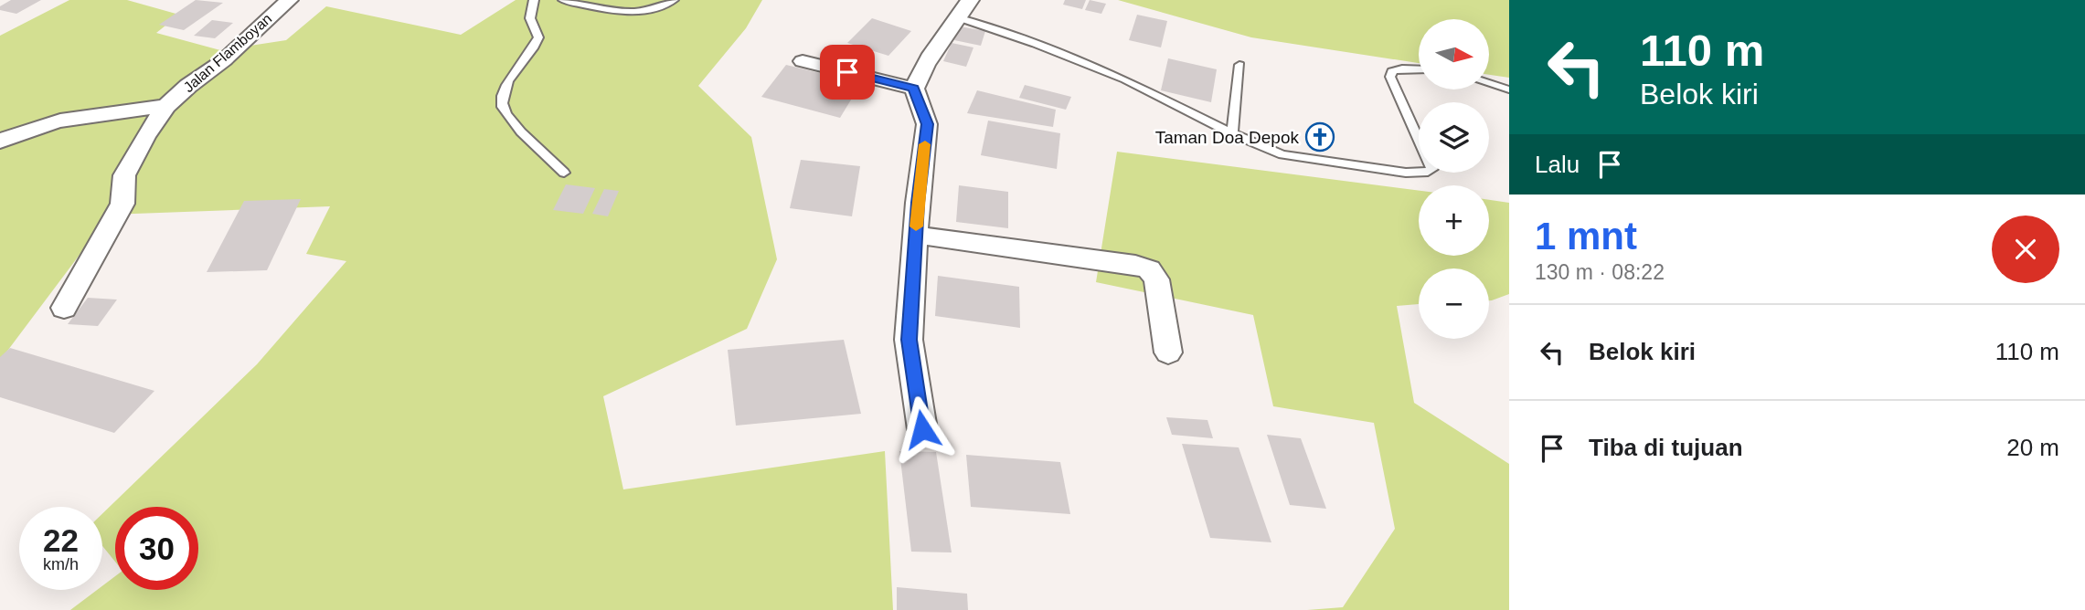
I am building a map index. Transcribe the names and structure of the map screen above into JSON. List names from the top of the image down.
{
  "streets": {
    "street": ["Jalan Flamboyan"]
  },
  "places": {
    "church": ["Taman Doa Depok"]
  },
  "north": "right",
  "page": {
    "turn": ["110 m", "Belok kiri"],
    "map_buttons": ["+", "−"],
    "then": "Lalu",
    "heading": ["1 mnt", "130 m · 08:22"],
    "list": [
      {
        "name": "Belok kiri",
        "value": "110 m"
      },
      {
        "name": "Tiba di tujuan",
        "value": "20 m"
      }
    ],
    "speed": "22 km/h",
    "limit": "30"
  }
}
